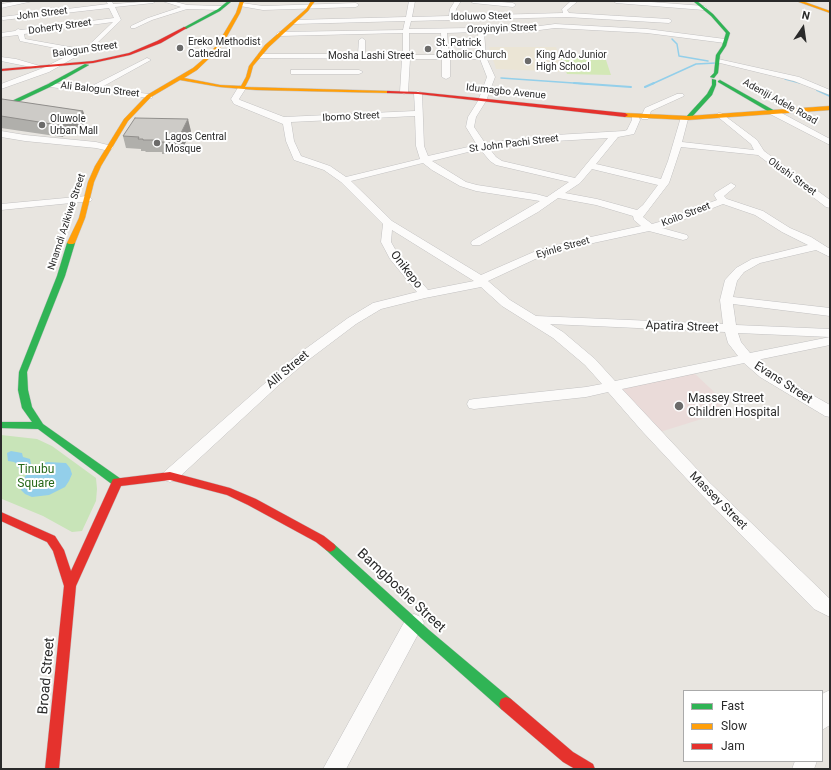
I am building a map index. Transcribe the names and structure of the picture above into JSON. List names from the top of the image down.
{
  "streets": {
    "main road": [
      "Balogun Street",
      "Idumagbo Avenue",
      "Adeniji Adele Road",
      "Nnamdi Azikiwe Street",
      "Bamgboshe Street",
      "Broad Street"
    ],
    "street": [
      "John Street",
      "Idoluwo Steet",
      "Doherty Street",
      "Oroyinyin Street",
      "Mosha Lashi Street",
      "Ali Balogun Street",
      "Ibomo Street",
      "St John Pachi Street",
      "Olushi Street",
      "Koilo Street",
      "Eyinle Street",
      "Onikepo",
      "Apatira Street",
      "Alli Street",
      "Evans Street",
      "Massey Street"
    ]
  },
  "crossings": [
    ["Ali Balogun Street", "Nnamdi Azikiwe Street"],
    ["Idumagbo Avenue", "Adeniji Adele Road"],
    ["Idumagbo Avenue", "St John Pachi Street"],
    ["Idumagbo Avenue", "Olushi Street"],
    ["Idumagbo Avenue", "Nnamdi Azikiwe Street"],
    ["Ibomo Street", "Massey Street"],
    ["St John Pachi Street", "Massey Street"],
    ["Koilo Street", "Eyinle Street"],
    ["Nnamdi Azikiwe Street", "Broad Street"],
    ["Eyinle Street", "Onikepo"],
    ["Eyinle Street", "Alli Street"],
    ["Eyinle Street", "Massey Street"],
    ["Onikepo", "Alli Street"],
    ["Onikepo", "Massey Street"],
    ["Apatira Street", "Evans Street"],
    ["Apatira Street", "Massey Street"],
    ["Alli Street", "Bamgboshe Street"]
  ],
  "parks": ["Tinubu Square"],
  "places": [
    "Ereko Methodist Cathedral",
    "St. Patrick Catholic Church",
    "King Ado Junior High School",
    "Oluwole Urban Mall",
    "Lagos Central Mosque",
    "Massey Street Children Hospital"
  ],
  "legend": ["Fast", "Slow", "Jam"],
  "north": "top"
}
